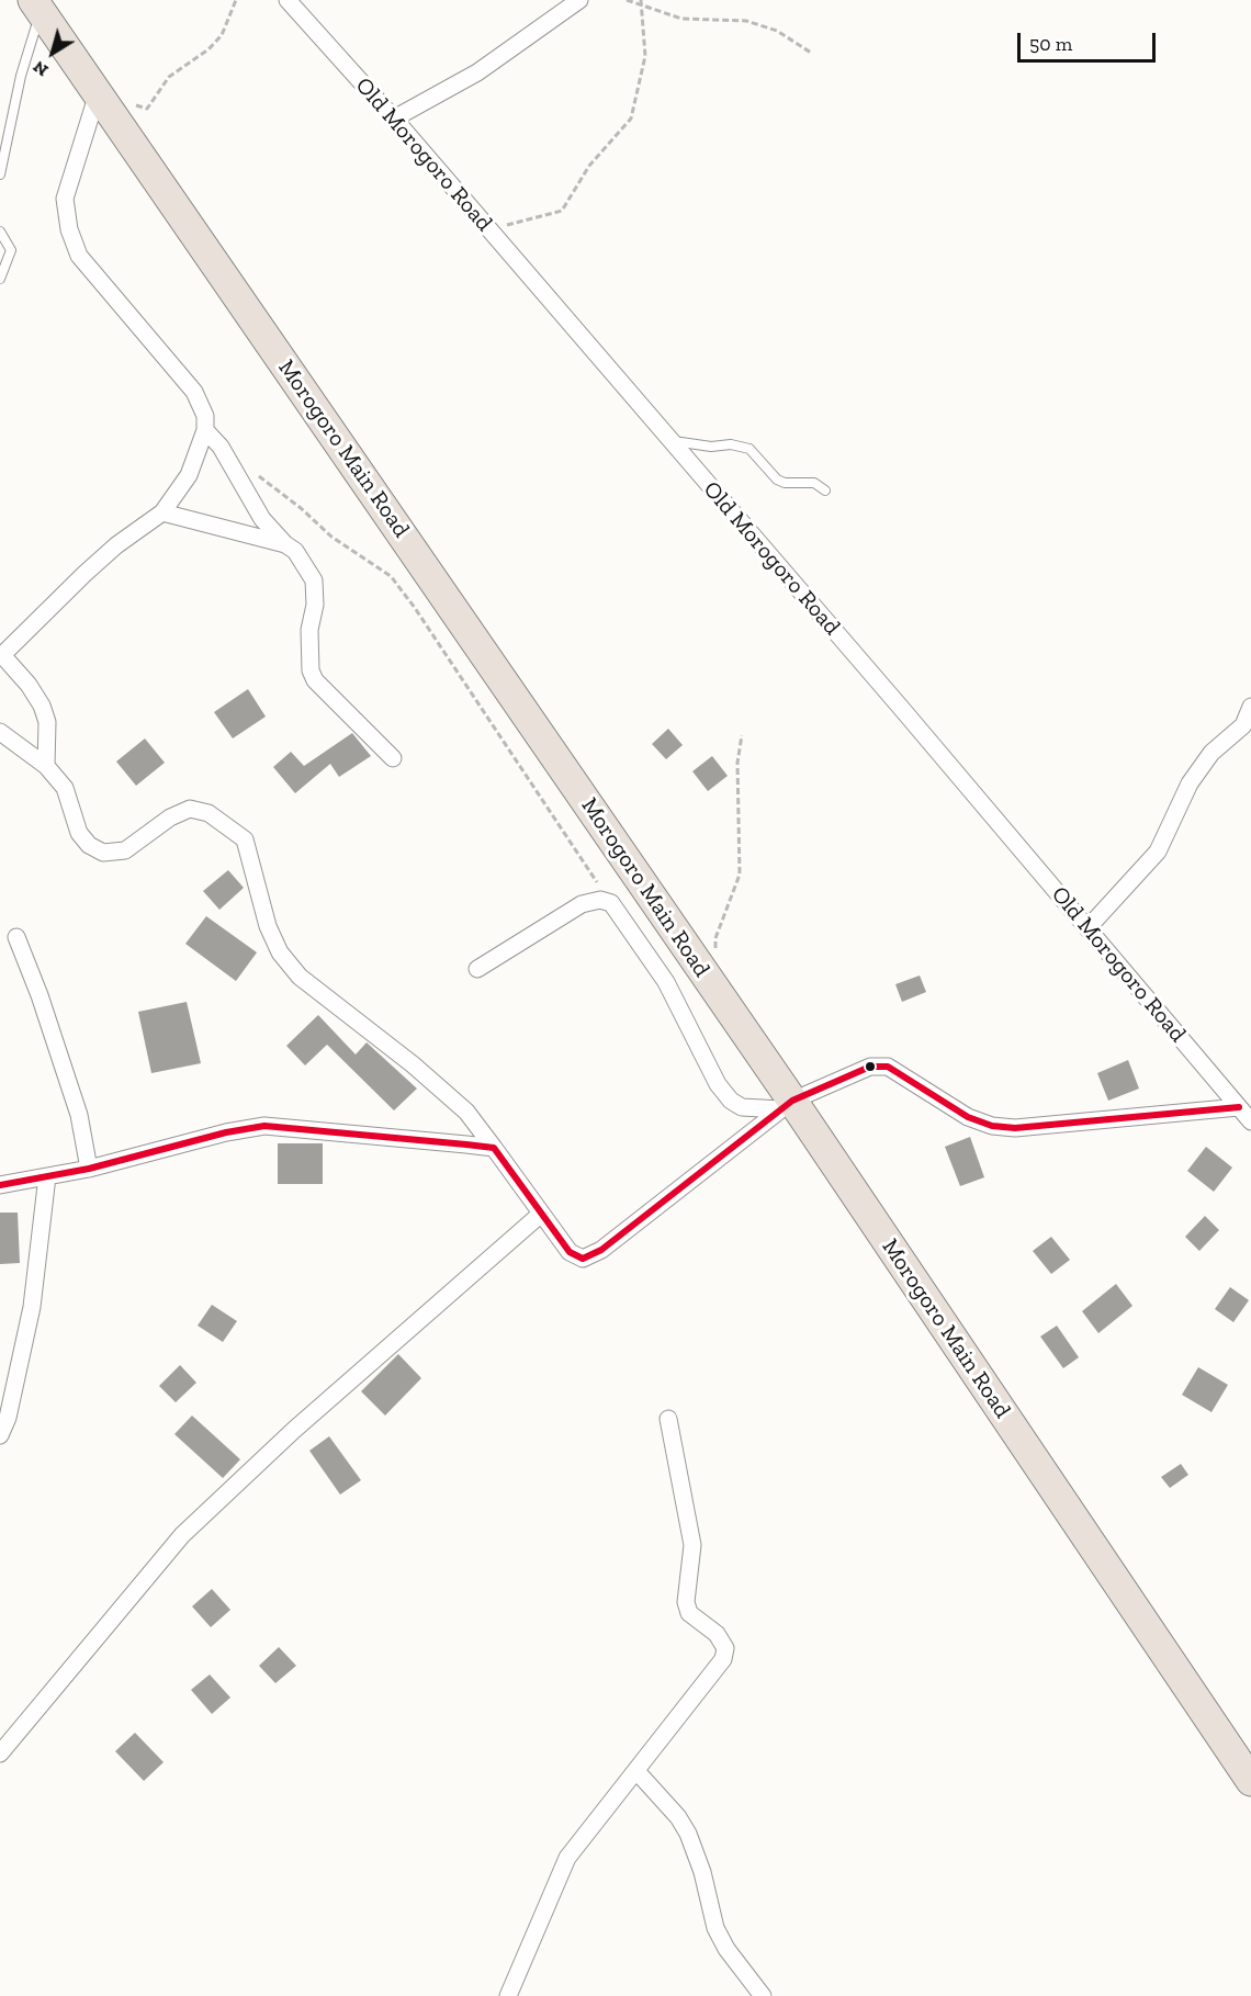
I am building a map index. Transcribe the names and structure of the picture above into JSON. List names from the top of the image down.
{
  "streets": {
    "highway": ["Morogoro Main Road"],
    "street": ["Old Morogoro Road"]
  },
  "scale_bar": "50 m",
  "north": "bottom left"
}
